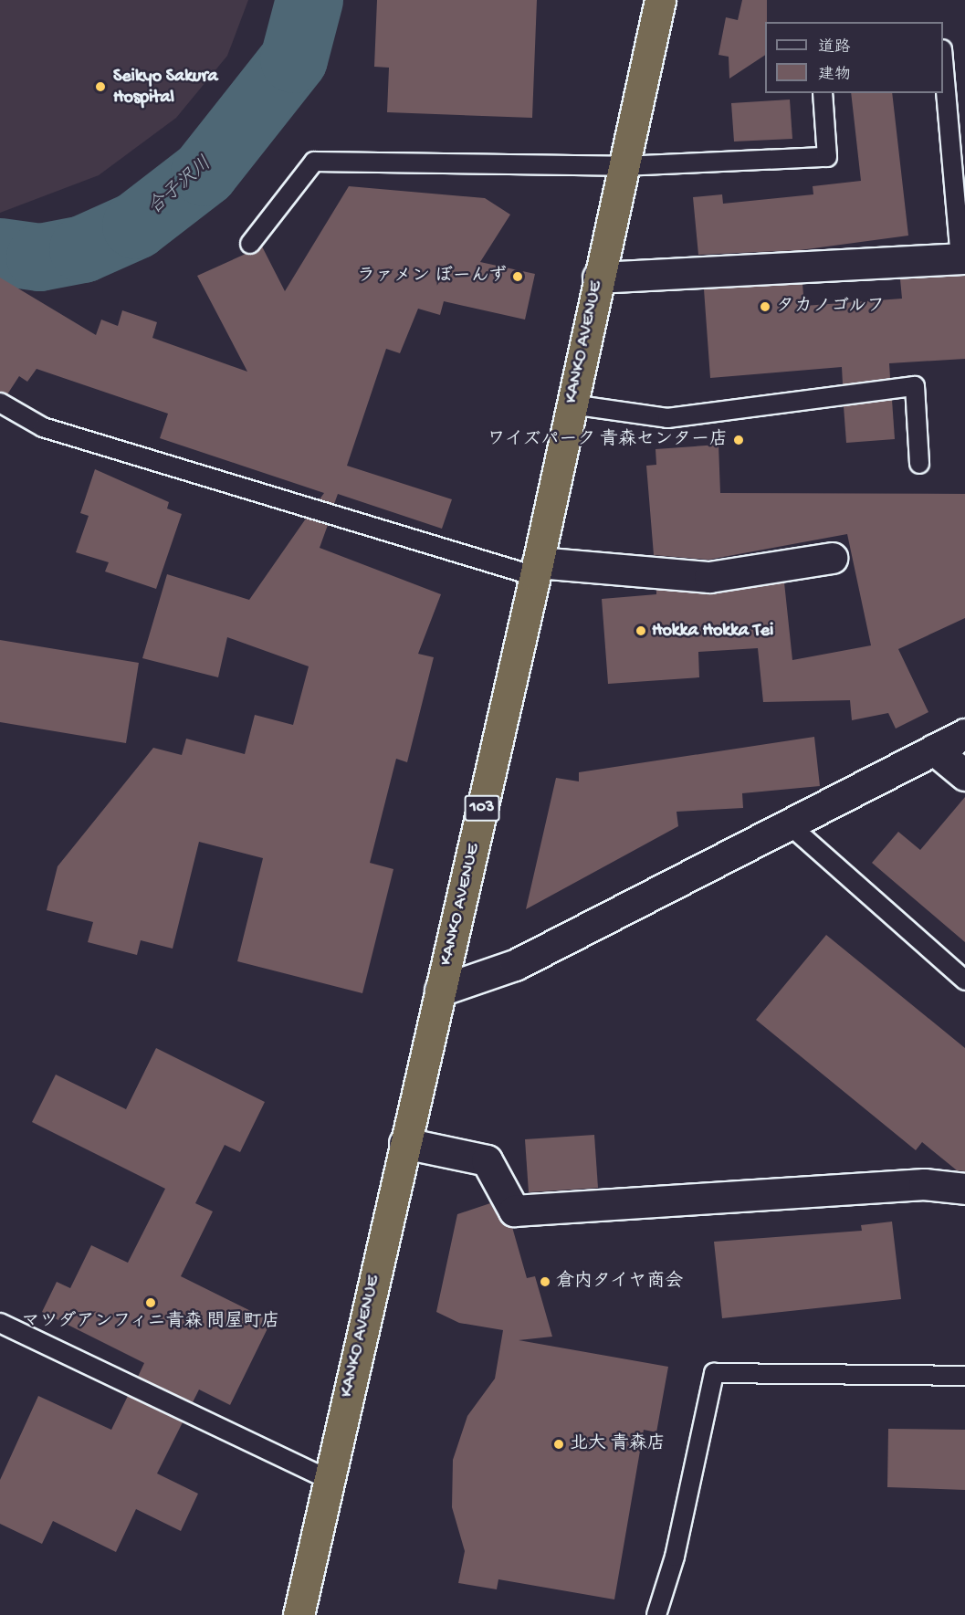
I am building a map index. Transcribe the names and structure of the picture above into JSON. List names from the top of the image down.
{
  "streets": {
    "highway": ["KANKO AVENUE", "103"]
  },
  "water": ["合子沢川"],
  "places": [
    "Seikyo Sakura Hospital",
    "ラァメン ぼーんず",
    "タカノゴルフ",
    "ワイズパーク 青森センター店",
    "Hokka Hokka Tei",
    "倉内タイヤ商会",
    "マツダアンフィニ青森 問屋町店",
    "北大 青森店"
  ],
  "legend": ["道路", "建物"]
}
